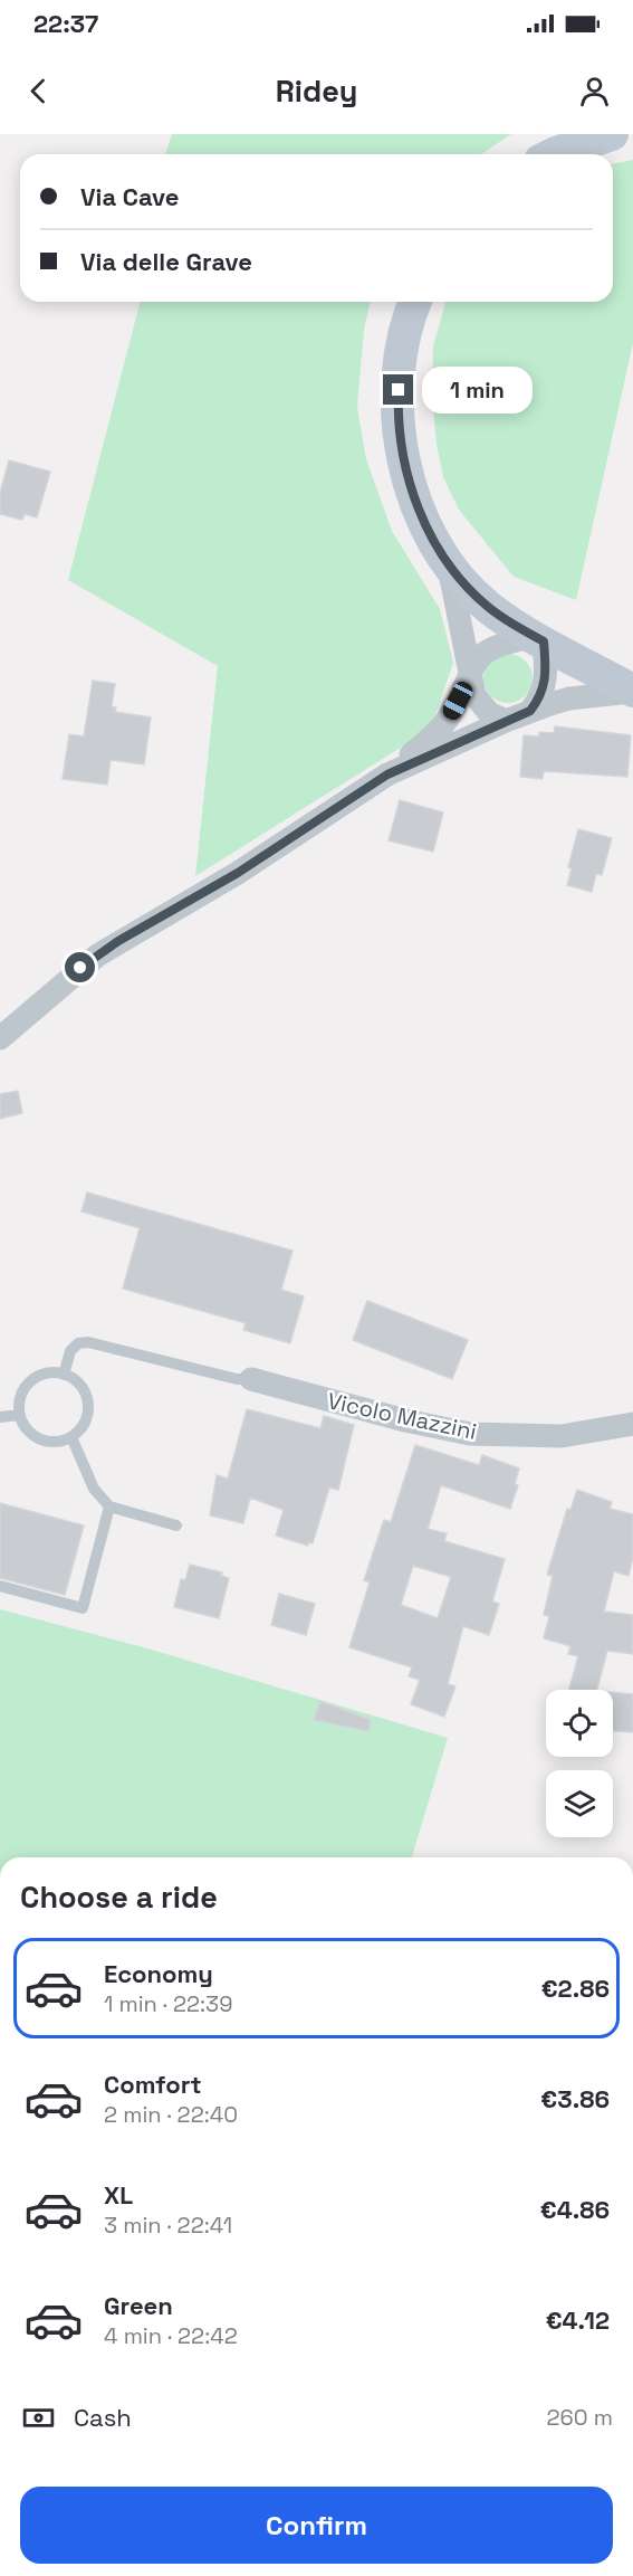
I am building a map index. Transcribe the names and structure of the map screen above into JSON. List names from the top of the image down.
{
  "streets": {
    "street": ["Vicolo Mazzini"]
  },
  "page": {
    "status": "22:37",
    "header": "Ridey",
    "banner": ["Via Cave", "Via delle Grave"],
    "bubble": "1 min",
    "heading": "Choose a ride",
    "list": [
      {
        "name": "Economy",
        "note": "1 min · 22:39",
        "value": "€2.86"
      },
      {
        "name": "Comfort",
        "note": "2 min · 22:40",
        "value": "€3.86"
      },
      {
        "name": "XL",
        "note": "3 min · 22:41",
        "value": "€4.86"
      },
      {
        "name": "Green",
        "note": "4 min · 22:42",
        "value": "€4.12"
      }
    ],
    "pay": ["Cash", "260 m"],
    "buttons": "Confirm"
  }
}
